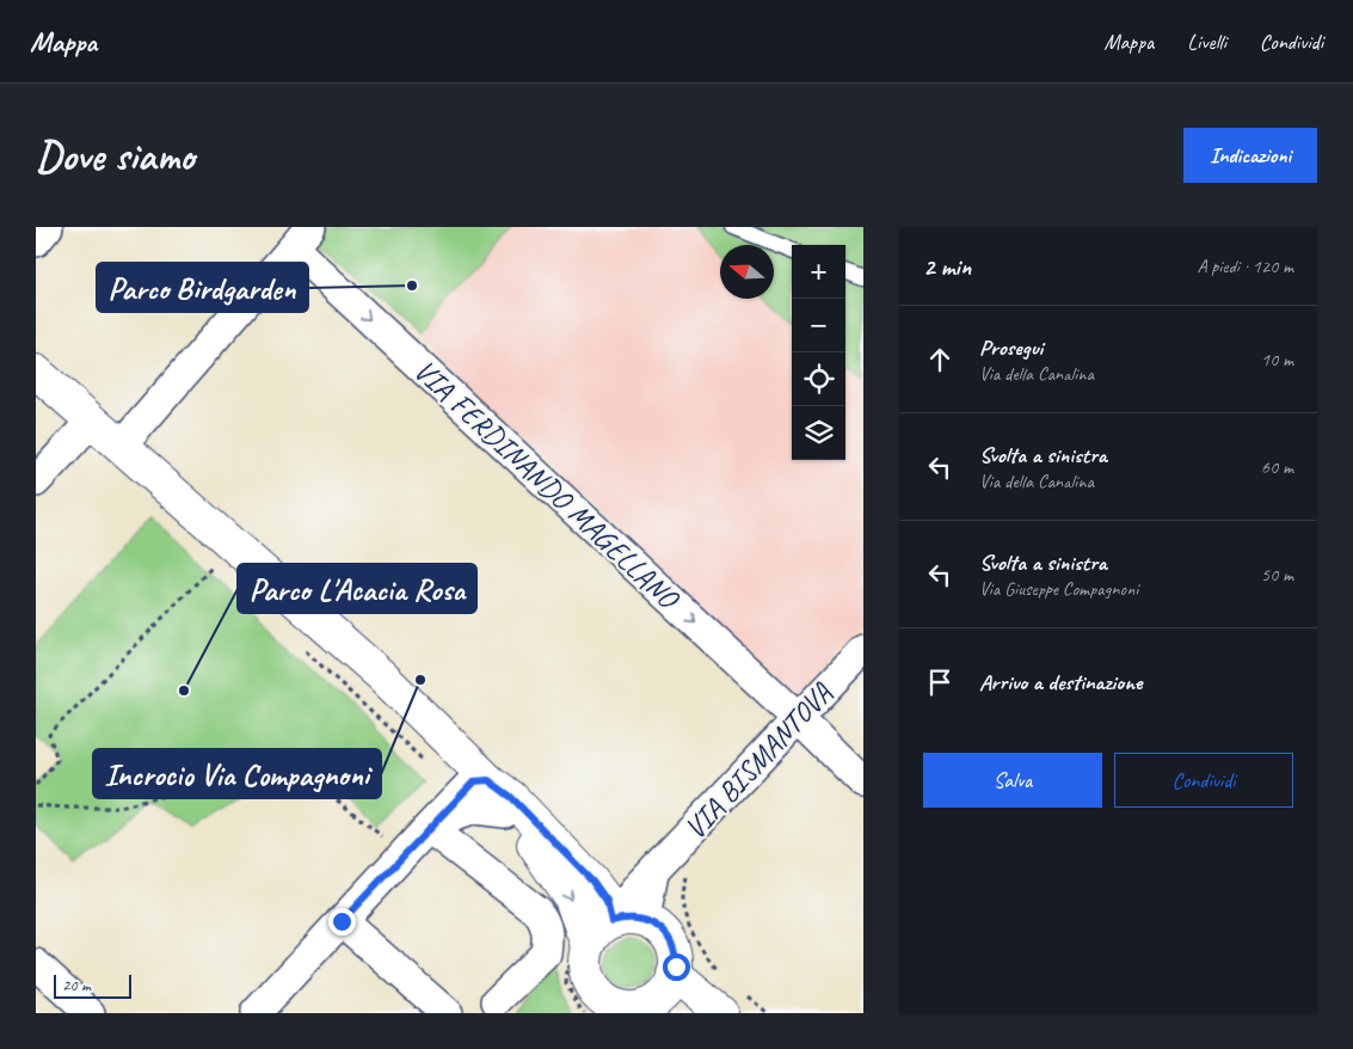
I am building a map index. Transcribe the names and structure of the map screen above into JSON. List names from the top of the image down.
{
  "streets": {
    "street": ["VIA FERDINANDO MAGELLANO", "VIA BISMANTOVA"]
  },
  "crossings": [
    ["VIA FERDINANDO MAGELLANO", "VIA BISMANTOVA"]
  ],
  "places": ["Parco Birdgarden", "Incrocio Via Compagnoni", "Parco L'Acacia Rosa"],
  "scale_bar": "20 m",
  "north": "left",
  "page": {
    "header": "Mappa",
    "nav": ["Mappa", "Livelli", "Condividi"],
    "buttons": [
      "Indicazioni",
      ["Salva", "Condividi"]
    ],
    "title": "Dove siamo",
    "heading": ["2 min", "A piedi · 120 m"],
    "map_buttons": ["+", "−"],
    "list": [
      ["Prosegui", "Via della Canalina", "10 m"],
      ["Svolta a sinistra", "Via della Canalina", "60 m"],
      ["Svolta a sinistra", "Via Giuseppe Compagnoni", "50 m"],
      "Arrivo a destinazione"
    ],
    "scale": "20 m"
  }
}
